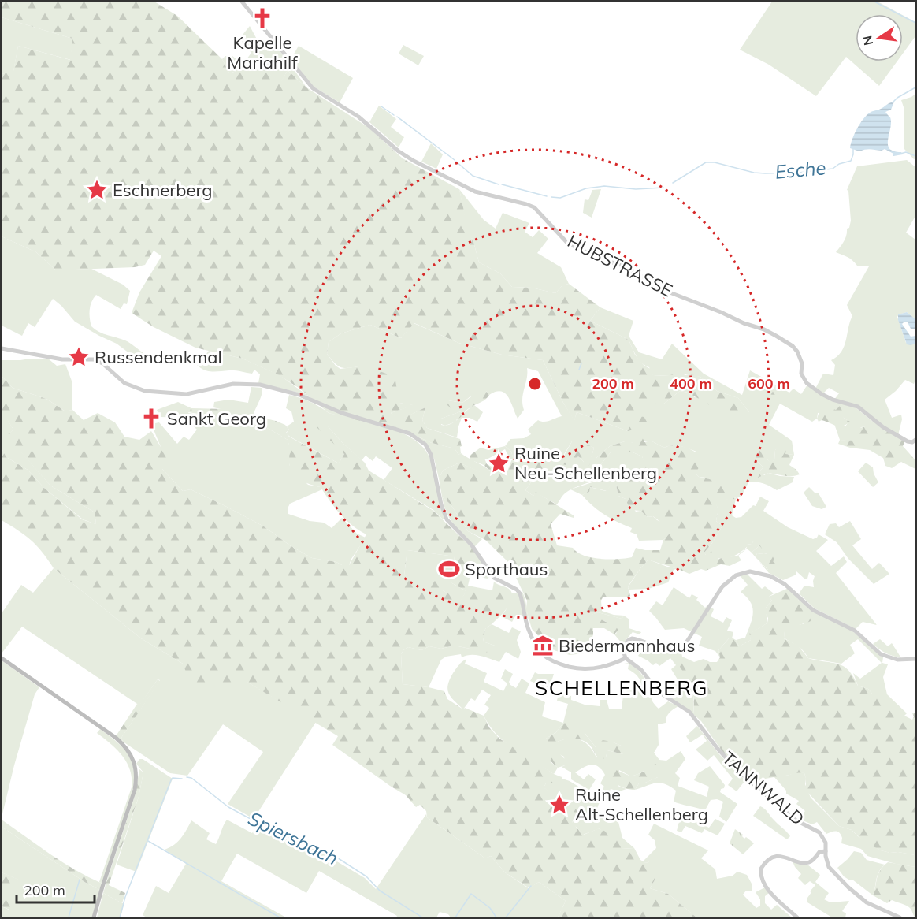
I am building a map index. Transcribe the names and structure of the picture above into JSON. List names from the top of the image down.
{
  "streets": {
    "street": ["HUBSTRASSE", "TANNWALD"]
  },
  "districts": ["SCHELLENBERG"],
  "water": ["Esche", "Spiersbach"],
  "places": {
    "church": ["Kapelle Mariahilf", "Sankt Georg"],
    "place": [
      "Eschnerberg",
      "Russendenkmal",
      "Ruine Neu-Schellenberg",
      "Ruine Alt-Schellenberg"
    ],
    "sports": ["Sporthaus"],
    "museum": ["Biedermannhaus"]
  },
  "scale_bar": "200 m",
  "north": "left",
  "rings": ["200 m", "400 m", "600 m"]
}
